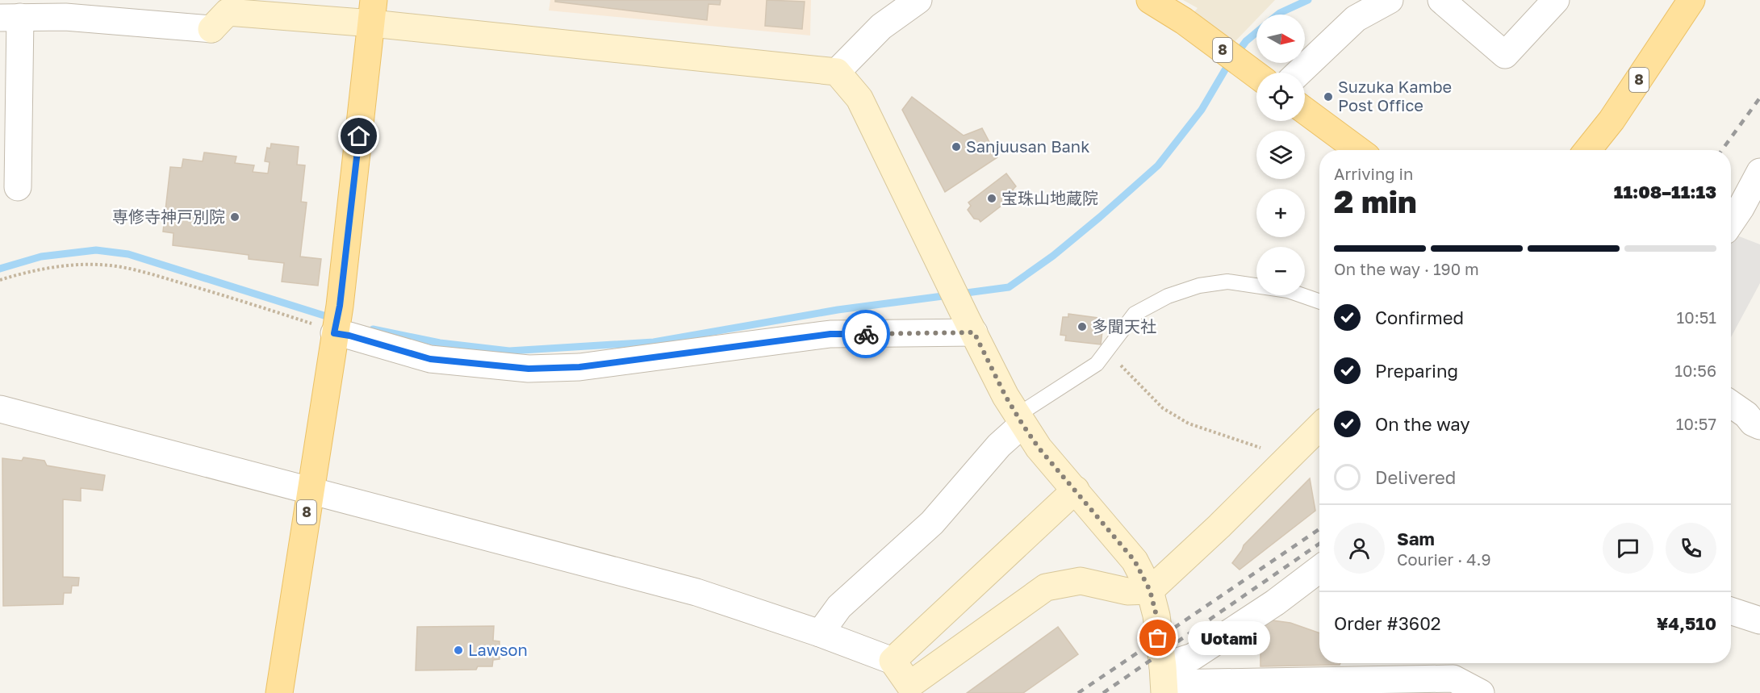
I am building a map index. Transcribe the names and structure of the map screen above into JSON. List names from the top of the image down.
{
  "streets": {
    "main road": ["8"]
  },
  "places": [
    "Suzuka Kambe Post Office",
    "Sanjuusan Bank",
    "宝珠山地蔵院",
    "専修寺神戸別院",
    "多聞天社",
    "Uotami",
    "Lawson"
  ],
  "north": "right",
  "page": {
    "map_buttons": ["+", "−"],
    "heading": ["2 min", "Arriving in", "11:08–11:13"],
    "panel": [
      "Sam",
      "Courier · 4.9",
      "Order #3602",
      "¥4,510"
    ],
    "bar": "On the way · 190 m",
    "list": [
      ["Confirmed", "10:51"],
      ["Preparing", "10:56"],
      ["On the way", "10:57"],
      "Delivered"
    ],
    "bubble": "Uotami"
  }
}
